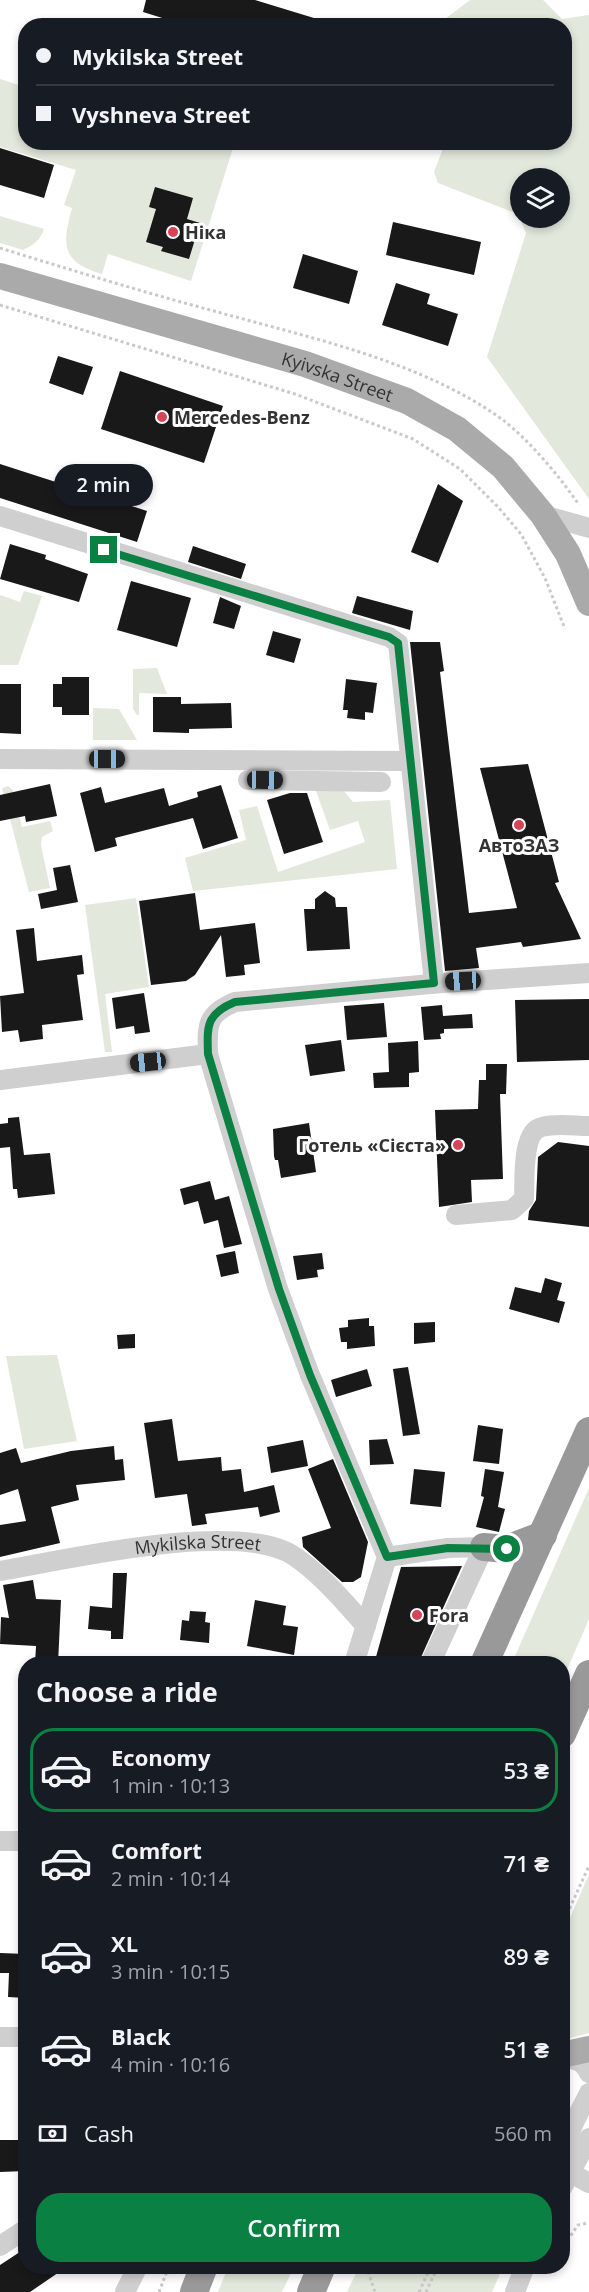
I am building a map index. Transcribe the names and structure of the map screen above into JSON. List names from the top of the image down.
{
  "streets": {
    "main road": ["Kyivska Street"],
    "street": ["Mykilska Street"]
  },
  "places": [
    "Ніка",
    "Mercedes-Benz",
    "АвтоЗАЗ",
    "Готель «Сієста»",
    "Fora"
  ],
  "page": {
    "banner": ["Mykilska Street", "Vyshneva Street"],
    "bubble": "2 min",
    "heading": "Choose a ride",
    "list": [
      {
        "name": "Economy",
        "note": "1 min · 10:13",
        "value": "53 ₴"
      },
      {
        "name": "Comfort",
        "note": "2 min · 10:14",
        "value": "71 ₴"
      },
      {
        "name": "XL",
        "note": "3 min · 10:15",
        "value": "89 ₴"
      },
      {
        "name": "Black",
        "note": "4 min · 10:16",
        "value": "51 ₴"
      }
    ],
    "pay": ["Cash", "560 m"],
    "buttons": "Confirm"
  }
}
